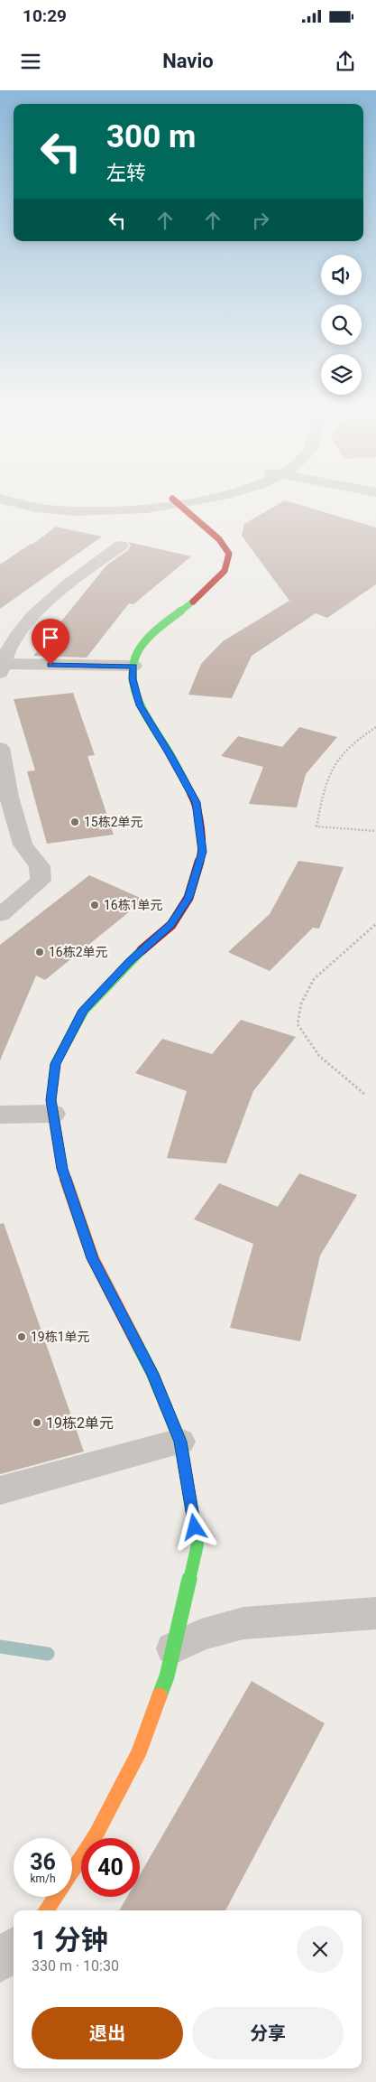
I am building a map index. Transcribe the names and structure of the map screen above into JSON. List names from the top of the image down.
{
  "places": [
    "15栋2单元",
    "16栋1单元",
    "16栋2单元",
    "19栋1单元",
    "19栋2单元"
  ],
  "page": {
    "status": "10:29",
    "header": "Navio",
    "turn": ["300 m", "左转"],
    "speed": "36 km/h",
    "limit": "40",
    "heading": ["1 分钟", "330 m · 10:30"],
    "buttons": ["退出", "分享"]
  }
}
